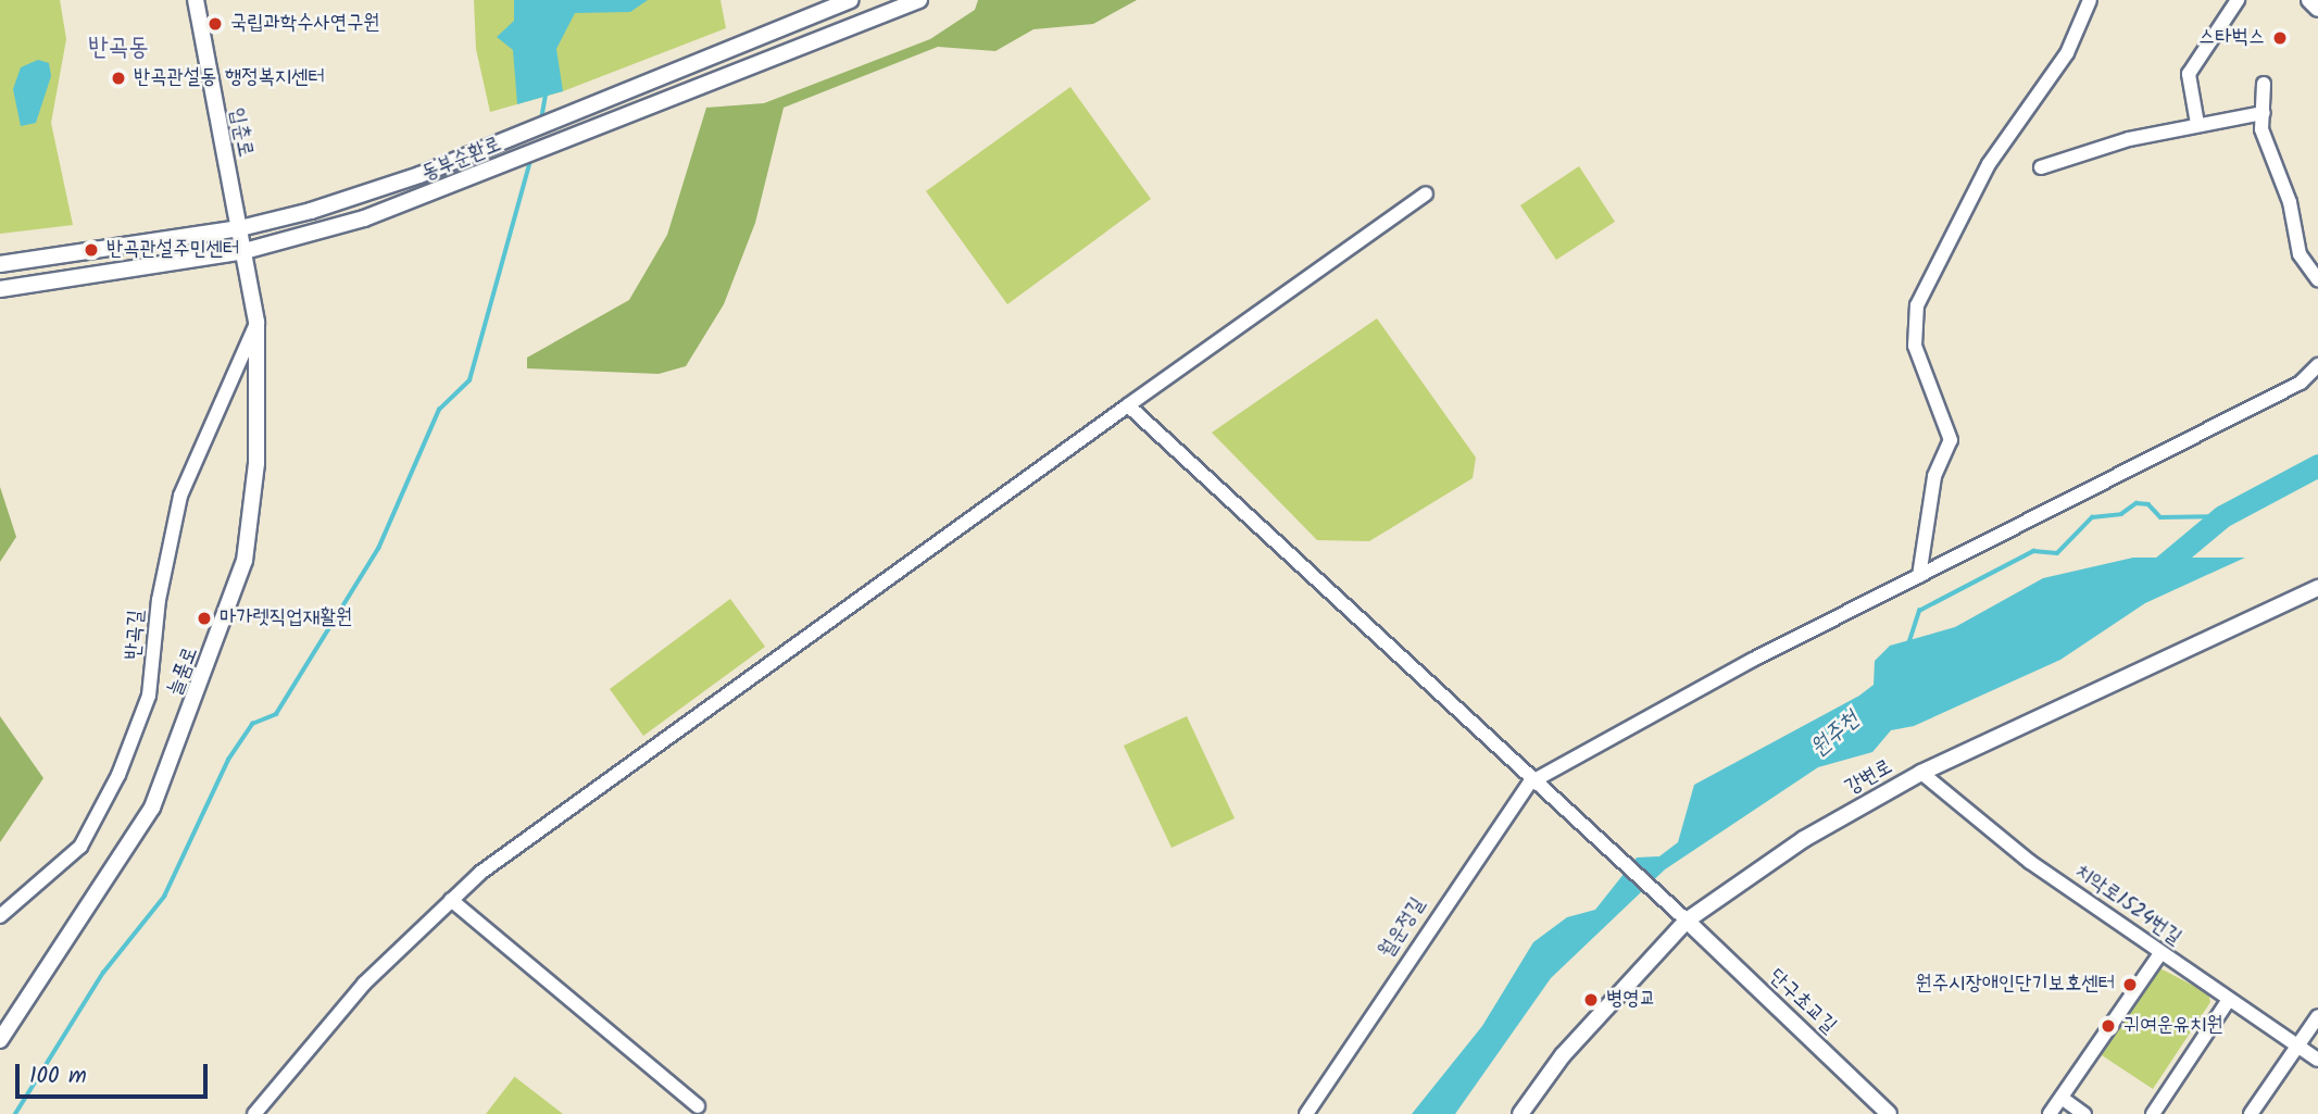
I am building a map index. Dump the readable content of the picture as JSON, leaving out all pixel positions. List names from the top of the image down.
{
  "streets": {
    "street": [
      "입춘로",
      "동부순환로",
      "반곡길",
      "늘품로",
      "강변로",
      "치악로1524번길",
      "월운정길",
      "단구초교길"
    ]
  },
  "crossings": [
    ["입춘로", "동부순환로"],
    ["입춘로", "늘품로"],
    ["동부순환로", "늘품로"],
    ["반곡길", "늘품로"],
    ["강변로", "치악로1524번길"],
    ["강변로", "단구초교길"]
  ],
  "districts": ["반곡동"],
  "water": ["원주천"],
  "places": [
    "국립과학수사연구원",
    "스타벅스",
    "반곡관설동 행정복지센터",
    "반곡관설주민센터",
    "마가렛직업재활원",
    "원주시장애인단기보호센터",
    "병영교",
    "귀여운유치원"
  ],
  "scale_bar": "100 m"
}
